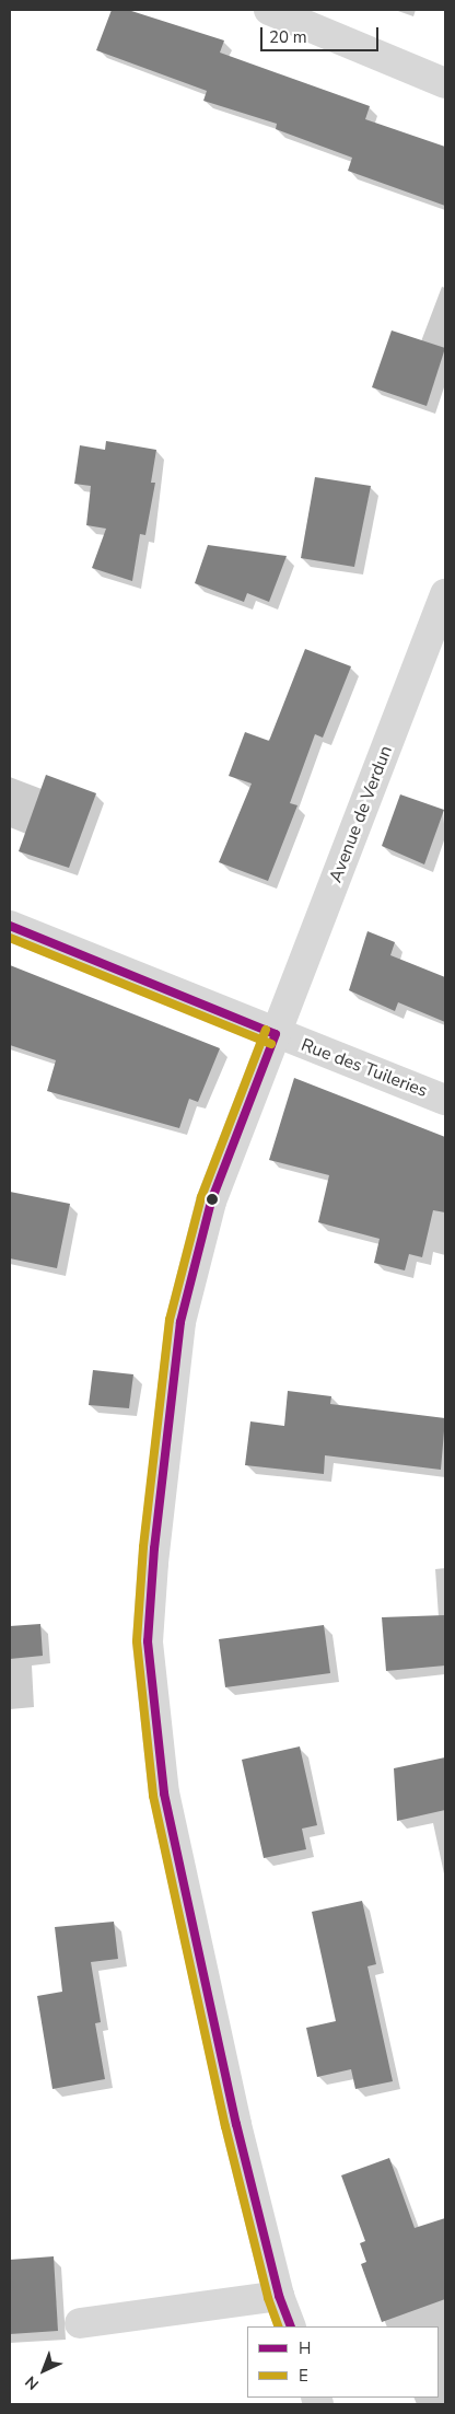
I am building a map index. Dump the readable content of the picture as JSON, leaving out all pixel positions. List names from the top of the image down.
{
  "streets": {
    "street": ["Avenue de Verdun", "Rue des Tuileries"]
  },
  "crossings": [
    ["Avenue de Verdun", "Rue des Tuileries"]
  ],
  "lines": ["transit line H", "transit line E"],
  "legend": ["H", "E"],
  "scale_bar": "20 m",
  "north": "bottom left"
}
